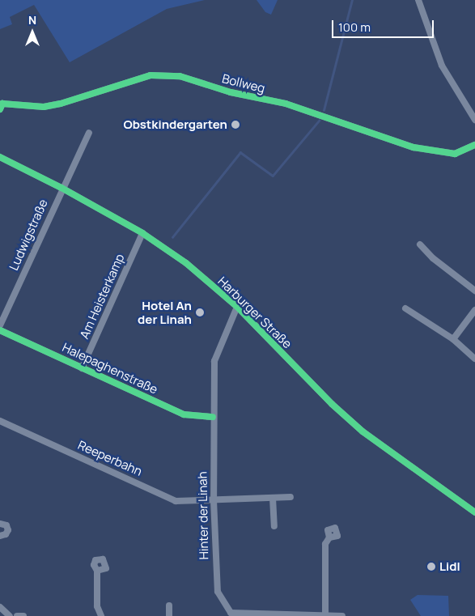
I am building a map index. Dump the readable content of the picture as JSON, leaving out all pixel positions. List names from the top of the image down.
{
  "streets": {
    "street": [
      "Bollweg",
      "Ludwigstraße",
      "Am Heisterkamp",
      "Harburger Straße",
      "Halepaghenstraße",
      "Reeperbahn",
      "Hinter der Linah"
    ]
  },
  "crossings": [
    ["Ludwigstraße", "Harburger Straße"],
    ["Am Heisterkamp", "Harburger Straße"],
    ["Am Heisterkamp", "Halepaghenstraße"],
    ["Harburger Straße", "Hinter der Linah"],
    ["Halepaghenstraße", "Hinter der Linah"],
    ["Reeperbahn", "Hinter der Linah"]
  ],
  "places": ["Obstkindergarten", "Hotel An der Linah", "Lidl"],
  "scale_bar": "100 m",
  "north": "top"
}
